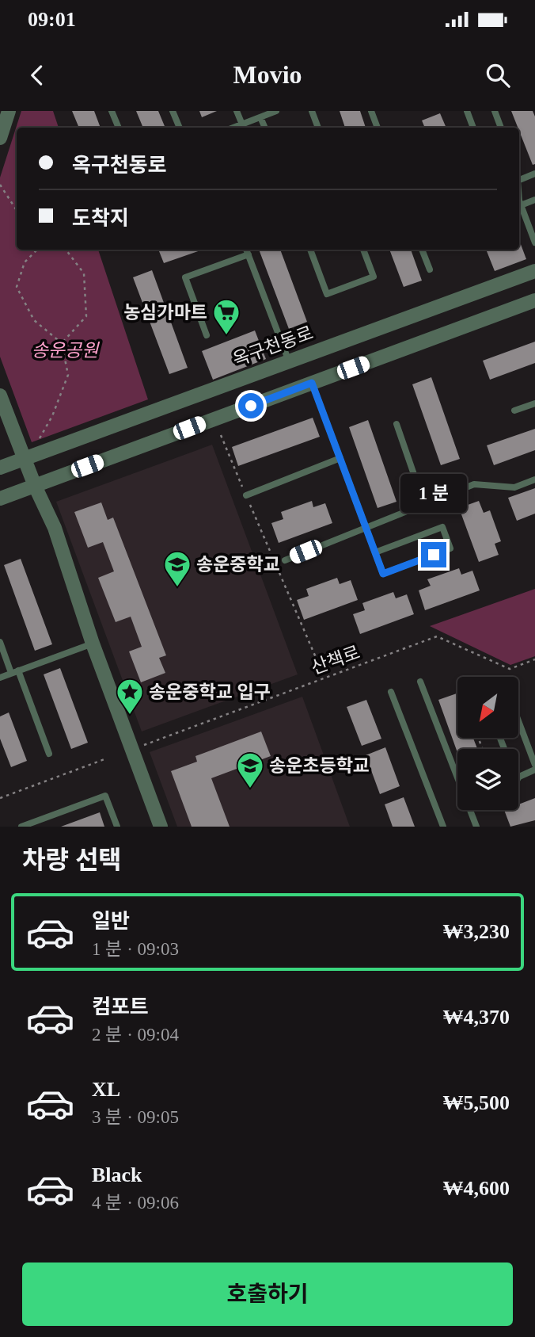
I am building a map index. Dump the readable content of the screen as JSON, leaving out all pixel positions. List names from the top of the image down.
{
  "streets": {
    "street": ["옥구천동로"],
    "path": ["산책로"]
  },
  "parks": ["송운공원"],
  "places": {
    "supermarket": ["농심가마트"],
    "school or university": ["송운중학교", "송운초등학교"],
    "place": ["송운중학교 입구"]
  },
  "north": "bottom left",
  "page": {
    "status": "09:01",
    "header": "Movio",
    "banner": ["옥구천동로", "도착지"],
    "bubble": "1 분",
    "heading": "차량 선택",
    "list": [
      {
        "name": "일반",
        "note": "1 분 · 09:03",
        "value": "₩3,230"
      },
      {
        "name": "컴포트",
        "note": "2 분 · 09:04",
        "value": "₩4,370"
      },
      {
        "name": "XL",
        "note": "3 분 · 09:05",
        "value": "₩5,500"
      },
      {
        "name": "Black",
        "note": "4 분 · 09:06",
        "value": "₩4,600"
      }
    ],
    "buttons": "호출하기"
  }
}
